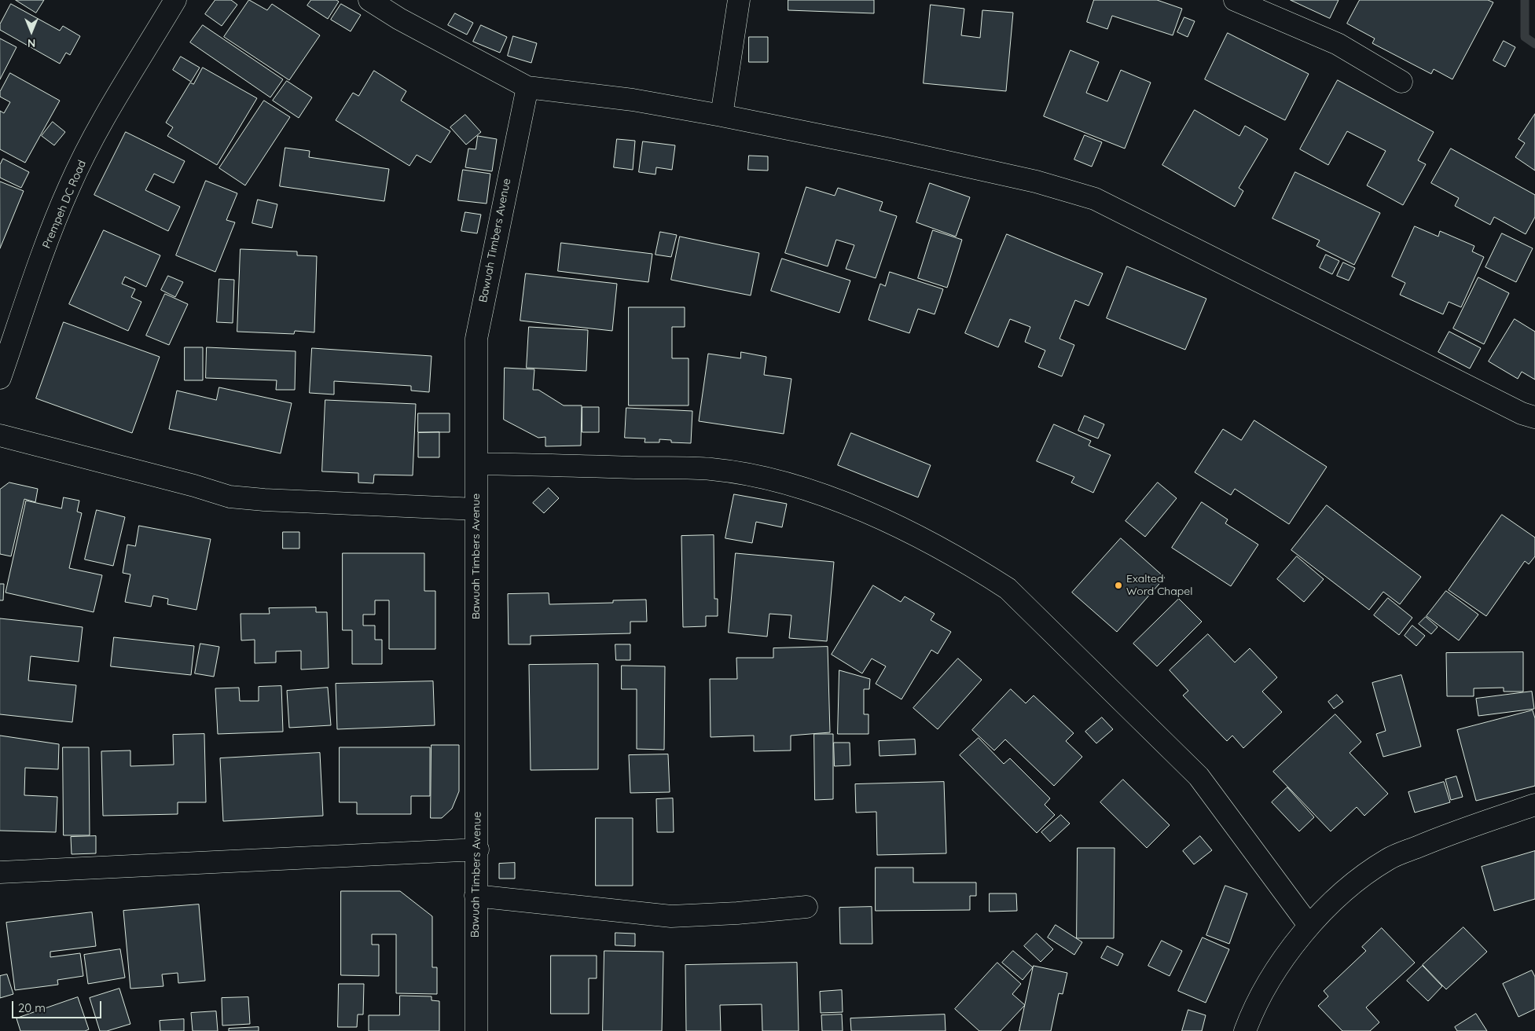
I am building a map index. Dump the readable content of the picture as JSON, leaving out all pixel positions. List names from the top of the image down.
{
  "streets": {
    "street": ["Prempeh DC Road", "Bawuah Timbers Avenue"]
  },
  "places": ["Exalted Word Chapel"],
  "scale_bar": "20 m",
  "north": "bottom"
}
